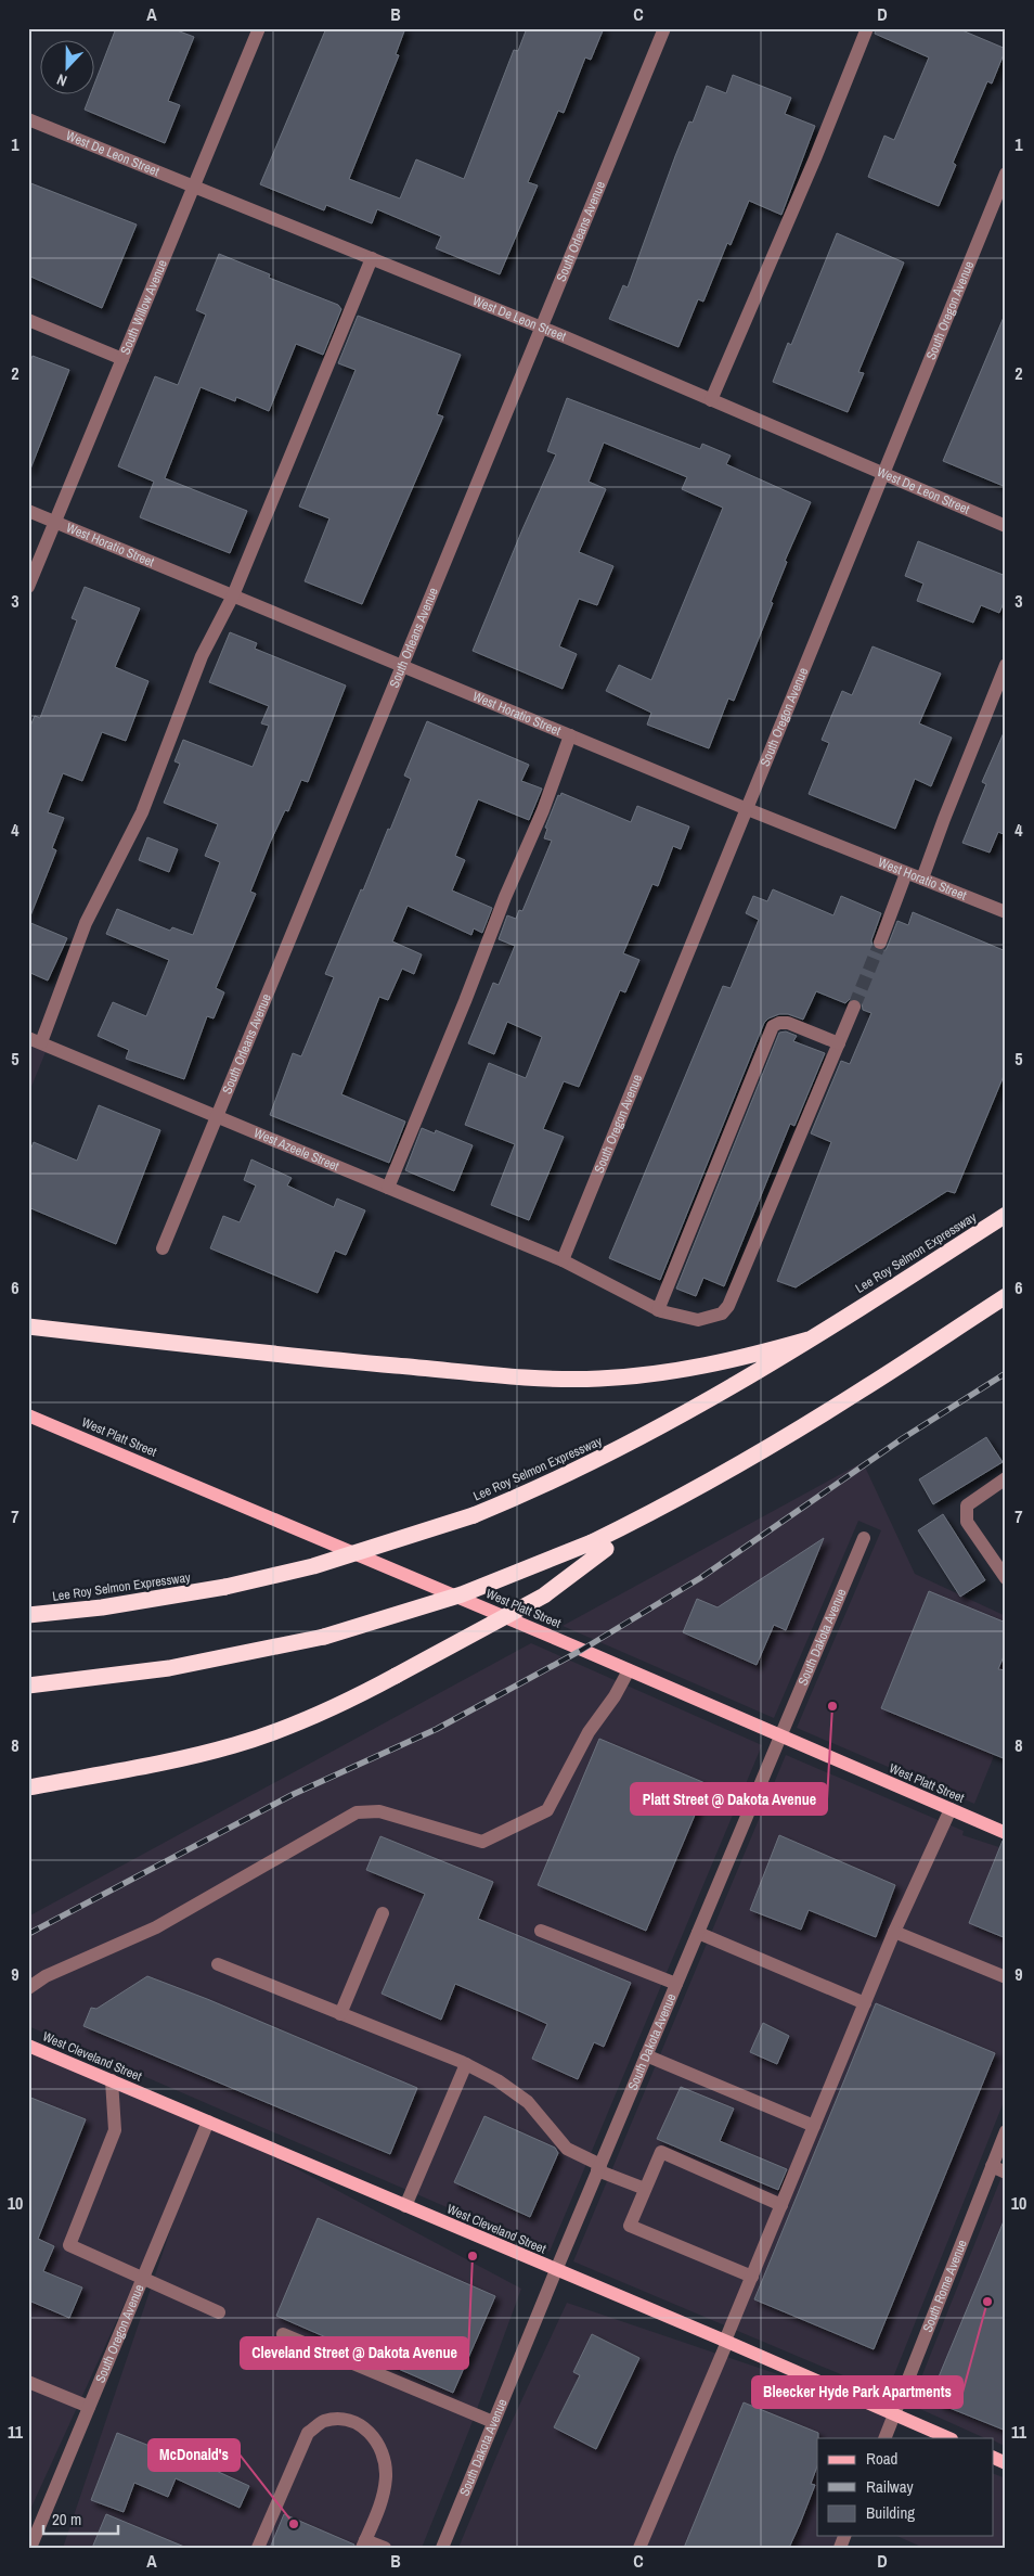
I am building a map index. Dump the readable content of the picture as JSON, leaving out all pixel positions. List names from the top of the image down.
{
  "streets": {
    "highway": ["Lee Roy Selmon Expressway"],
    "main road": ["West Platt Street", "West Cleveland Street"],
    "street": [
      "West De Leon Street",
      "South Orleans Avenue",
      "South Willow Avenue",
      "South Oregon Avenue",
      "West Horatio Street",
      "West Azeele Street",
      "South Dakota Avenue",
      "South Rome Avenue"
    ]
  },
  "crossings": [
    ["West De Leon Street", "South Orleans Avenue"],
    ["West De Leon Street", "South Willow Avenue"],
    ["West De Leon Street", "South Oregon Avenue"],
    ["South Orleans Avenue", "West Horatio Street"],
    ["South Orleans Avenue", "West Azeele Street"],
    ["South Willow Avenue", "West Horatio Street"],
    ["South Oregon Avenue", "West Horatio Street"],
    ["South Oregon Avenue", "West Azeele Street"],
    ["South Oregon Avenue", "West Cleveland Street"],
    ["West Platt Street", "South Dakota Avenue"],
    ["South Dakota Avenue", "West Cleveland Street"],
    ["West Cleveland Street", "South Rome Avenue"]
  ],
  "places": [
    "Platt Street @ Dakota Avenue",
    "Cleveland Street @ Dakota Avenue",
    "Bleecker Hyde Park Apartments",
    "McDonald's"
  ],
  "legend": ["Road", "Railway", "Building"],
  "scale_bar": "20 m",
  "north": "bottom",
  "grid": {
    "columns": [
      "A",
      "B",
      "C",
      "D"
    ],
    "rows": [
      "1",
      "2",
      "3",
      "4",
      "5",
      "6",
      "7",
      "8",
      "9",
      "10",
      "11"
    ]
  }
}
